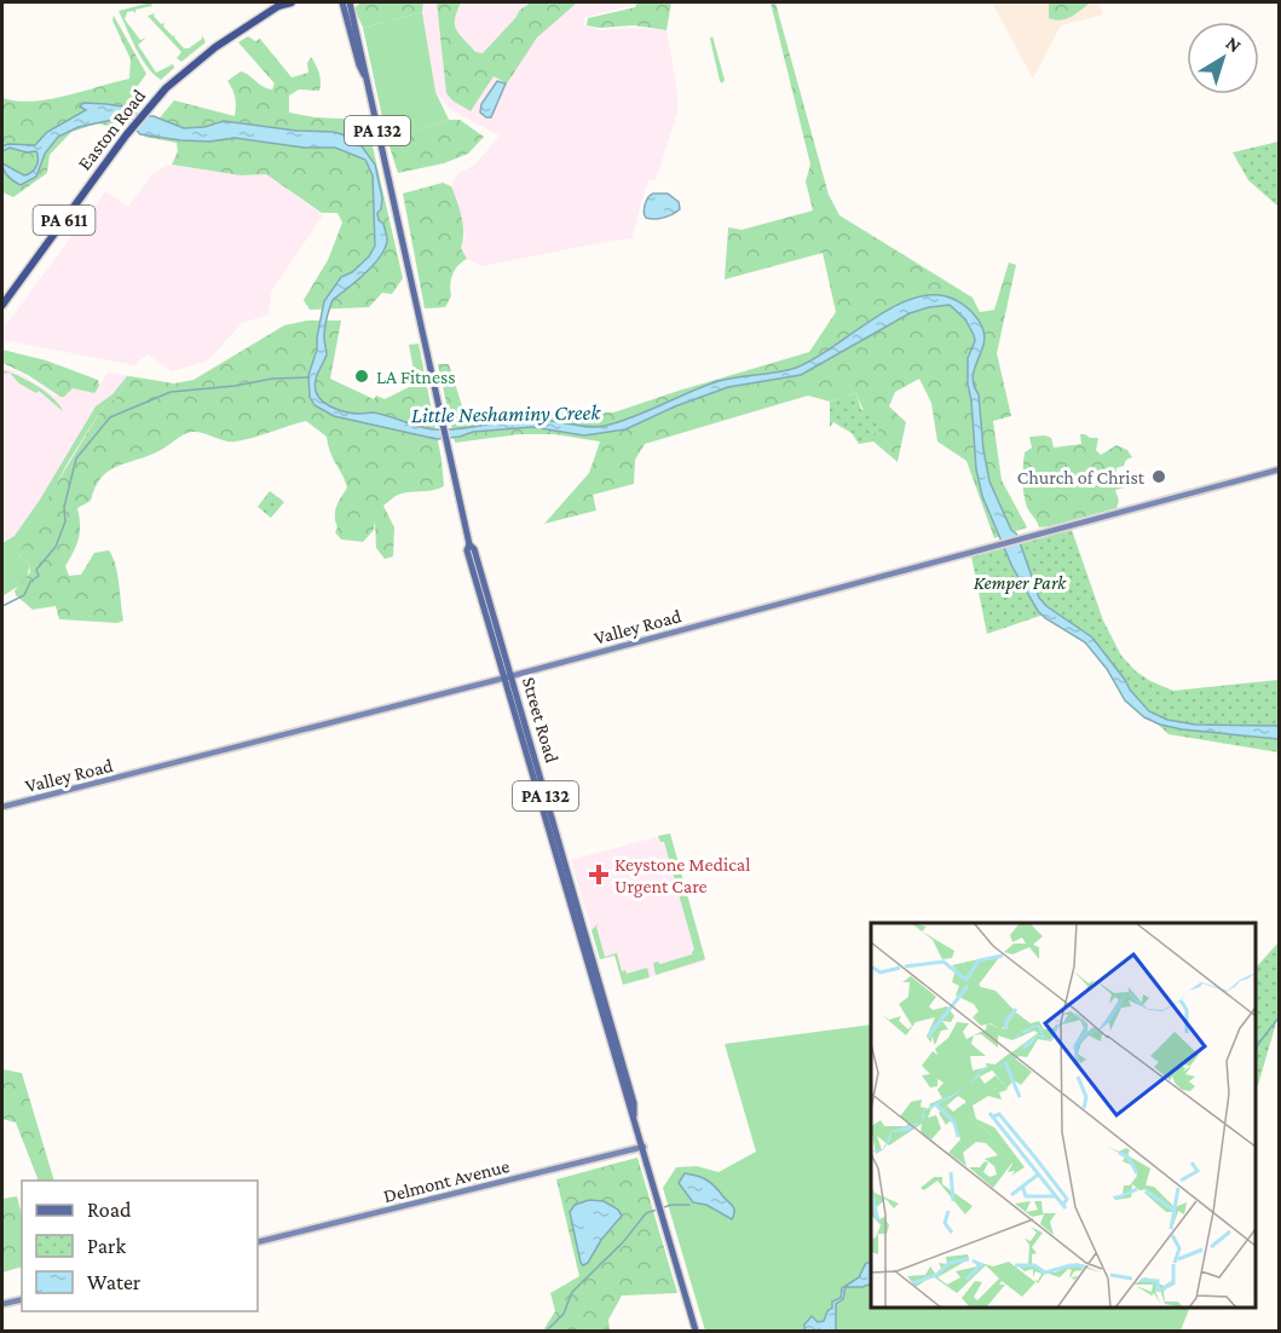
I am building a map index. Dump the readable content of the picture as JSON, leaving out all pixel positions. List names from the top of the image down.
{
  "streets": {
    "highway": ["Easton Road", "PA 611"],
    "main road": ["PA 132", "Street Road"],
    "street": ["Valley Road", "Delmont Avenue"]
  },
  "crossings": [
    ["Valley Road", "Street Road"],
    ["Street Road", "Delmont Avenue"]
  ],
  "water": ["Little Neshaminy Creek"],
  "parks": ["Kemper Park"],
  "places": {
    "other": ["LA Fitness", "Church of Christ"],
    "health": ["Keystone Medical Urgent Care"]
  },
  "legend": ["Road", "Park", "Water"],
  "north": "top right"
}
